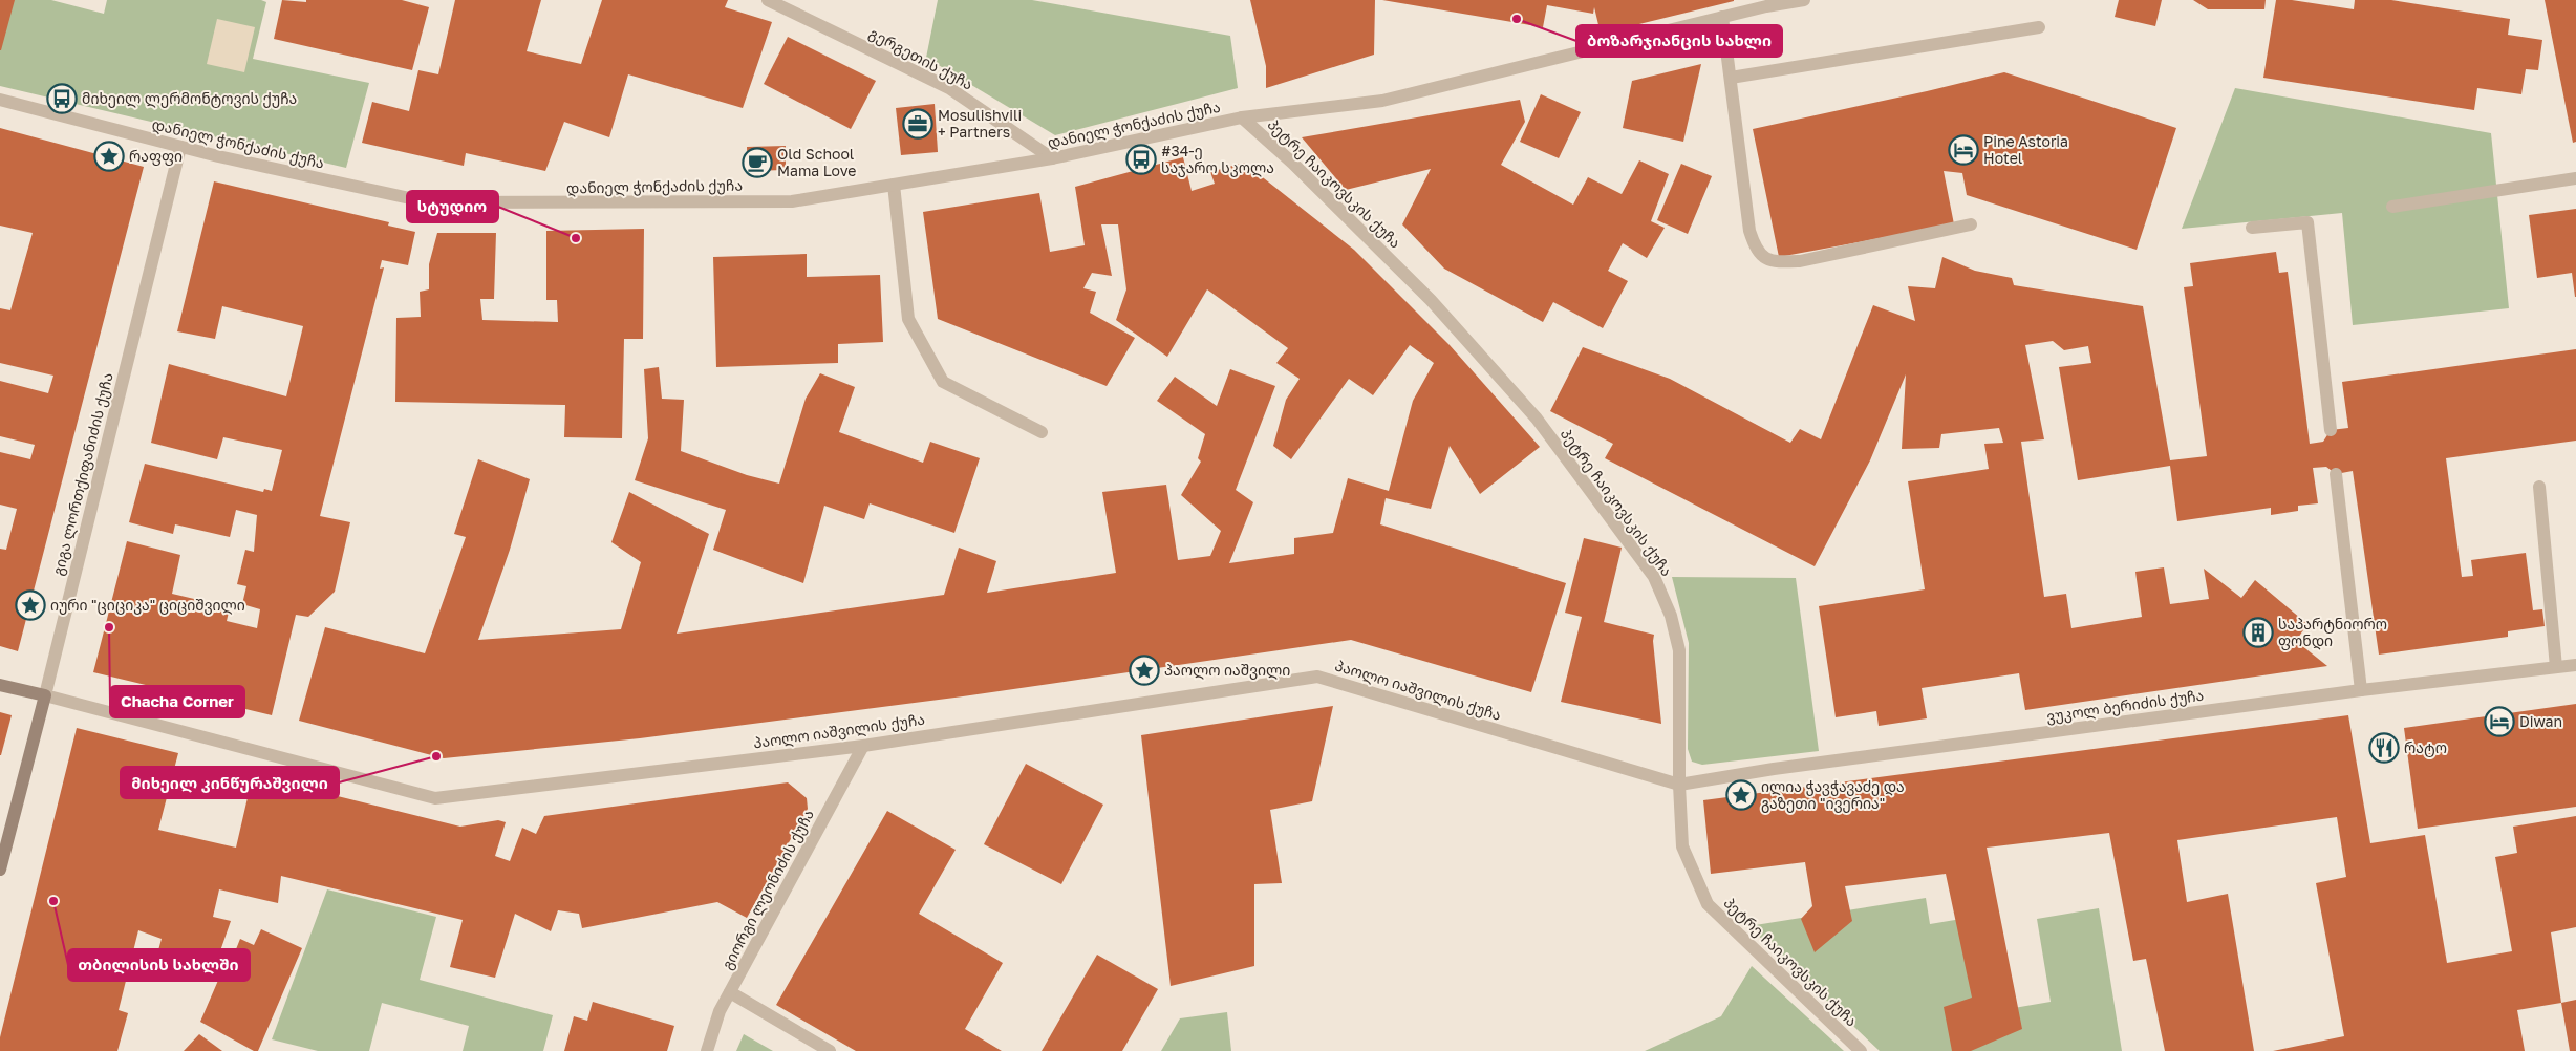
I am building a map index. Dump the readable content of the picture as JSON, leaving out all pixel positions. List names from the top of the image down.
{
  "streets": {
    "main road": ["გიგა ლორთქიფანიძის ქუჩა", "პაოლო იაშვილის ქუჩა"],
    "street": [
      "გერგეთის ქუჩა",
      "დანიელ ჭონქაძის ქუჩა",
      "პეტრე ჩაიკოვსკის ქუჩა",
      "ვუკოლ ბერიძის ქუჩა",
      "გიორგი ლეონიძის ქუჩა"
    ]
  },
  "crossings": [
    ["გერგეთის ქუჩა", "დანიელ ჭონქაძის ქუჩა"],
    ["დანიელ ჭონქაძის ქუჩა", "პეტრე ჩაიკოვსკის ქუჩა"],
    ["დანიელ ჭონქაძის ქუჩა", "გიგა ლორთქიფანიძის ქუჩა"],
    ["პეტრე ჩაიკოვსკის ქუჩა", "პაოლო იაშვილის ქუჩა"],
    ["პეტრე ჩაიკოვსკის ქუჩა", "ვუკოლ ბერიძის ქუჩა"],
    ["გიგა ლორთქიფანიძის ქუჩა", "პაოლო იაშვილის ქუჩა"],
    ["პაოლო იაშვილის ქუჩა", "ვუკოლ ბერიძის ქუჩა"],
    ["პაოლო იაშვილის ქუჩა", "გიორგი ლეონიძის ქუჩა"]
  ],
  "places": {
    "other": [
      "ბოზარჯიანცის სახლი",
      "სტუდიო",
      "Chacha Corner",
      "მიხეილ კინწურაშვილი",
      "თბილისის სახლში"
    ],
    "bus stop": ["მიხეილ ლერმონტოვის ქუჩა", "#34-ე საჯარო სკოლა"],
    "office": ["Mosulishvili + Partners"],
    "hotel": ["Pine Astoria Hotel", "Diwan"],
    "place": [
      "რაფფი",
      "იური \"ციციკა\" ციციშვილი",
      "პაოლო იაშვილი",
      "ილია ჭავჭავაძე და გაზეთი \"ივერია\""
    ],
    "cafe": ["Old School Mama Love"],
    "building": ["საპარტნიორო ფონდი"],
    "restaurant": ["რატო"]
  }
}
